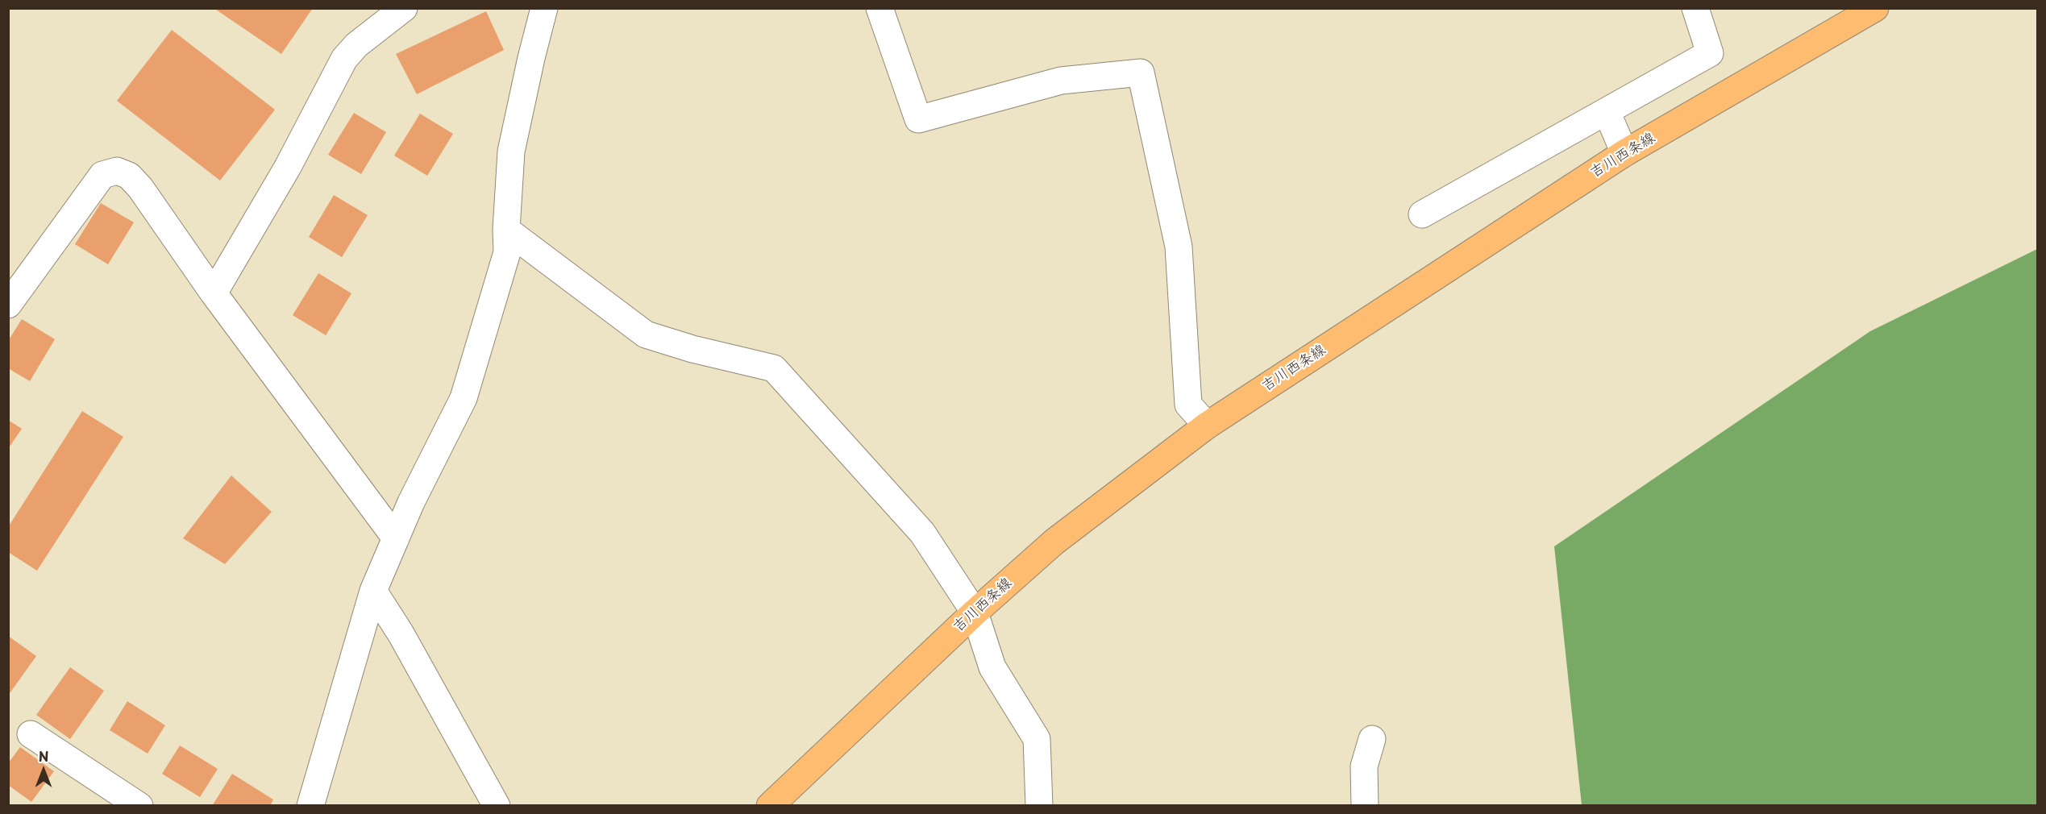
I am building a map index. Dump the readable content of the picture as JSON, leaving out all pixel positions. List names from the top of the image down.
{
  "streets": {
    "main road": ["吉川西条線"]
  },
  "north": "top"
}
